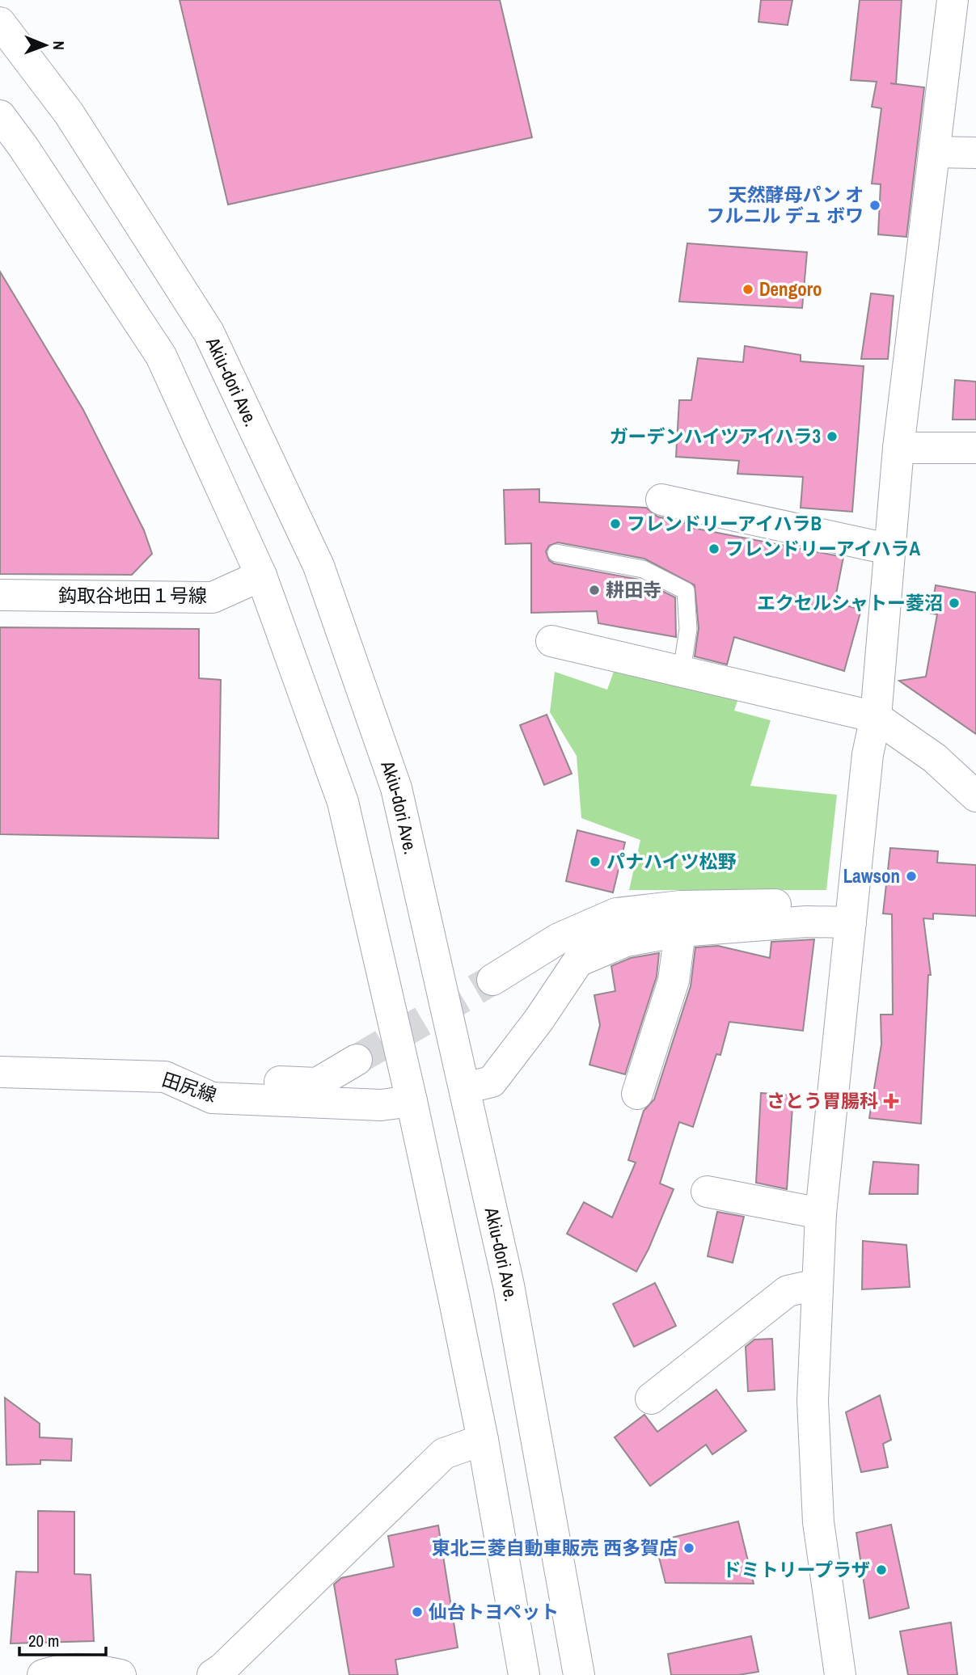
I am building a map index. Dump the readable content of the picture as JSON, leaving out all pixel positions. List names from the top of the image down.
{
  "streets": {
    "main road": ["Akiu-dori Ave.", "鈎取谷地田１号線", "田尻線"]
  },
  "places": {
    "other": [
      "天然酵母パン オ フルニル デュ ボワ",
      "Dengoro",
      "ガーデンハイツアイハラ3",
      "フレンドリーアイハラB",
      "フレンドリーアイハラA",
      "耕田寺",
      "エクセルシャトー菱沼",
      "パナハイツ松野",
      "Lawson",
      "東北三菱自動車販売 西多賀店",
      "ドミトリープラザ",
      "仙台トヨペット"
    ],
    "health": ["さとう胃腸科"]
  },
  "scale_bar": "20 m",
  "north": "right"
}
